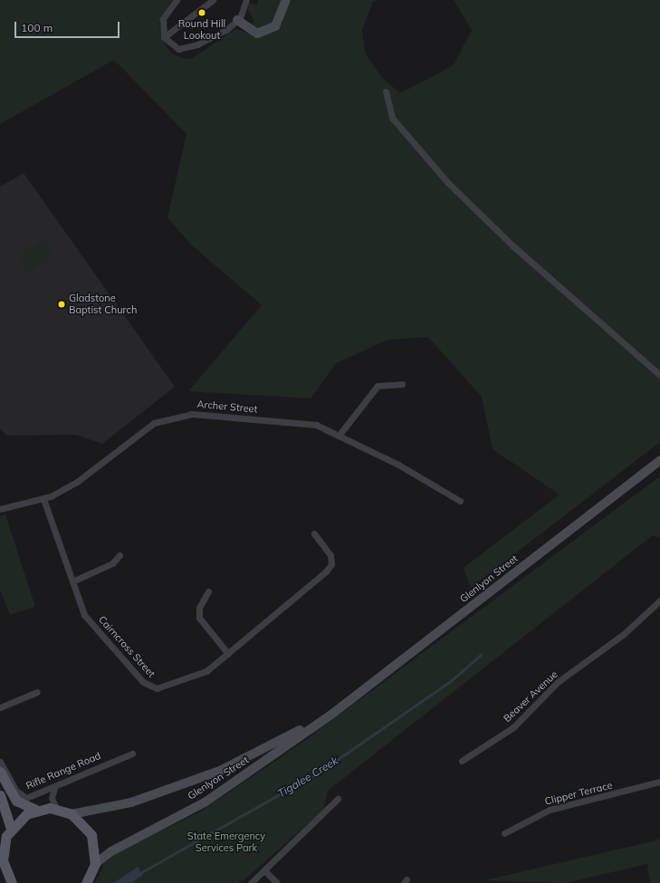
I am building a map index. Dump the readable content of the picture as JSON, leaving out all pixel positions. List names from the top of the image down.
{
  "streets": {
    "main road": ["Glenlyon Street"],
    "street": [
      "Archer Street",
      "Cairncross Street",
      "Beaver Avenue",
      "Rifle Range Road",
      "Clipper Terrace"
    ]
  },
  "crossings": [
    ["Archer Street", "Cairncross Street"]
  ],
  "water": ["Tigalee Creek"],
  "parks": ["State Emergency Services Park"],
  "places": ["Round Hill Lookout", "Gladstone Baptist Church"],
  "scale_bar": "100 m"
}
